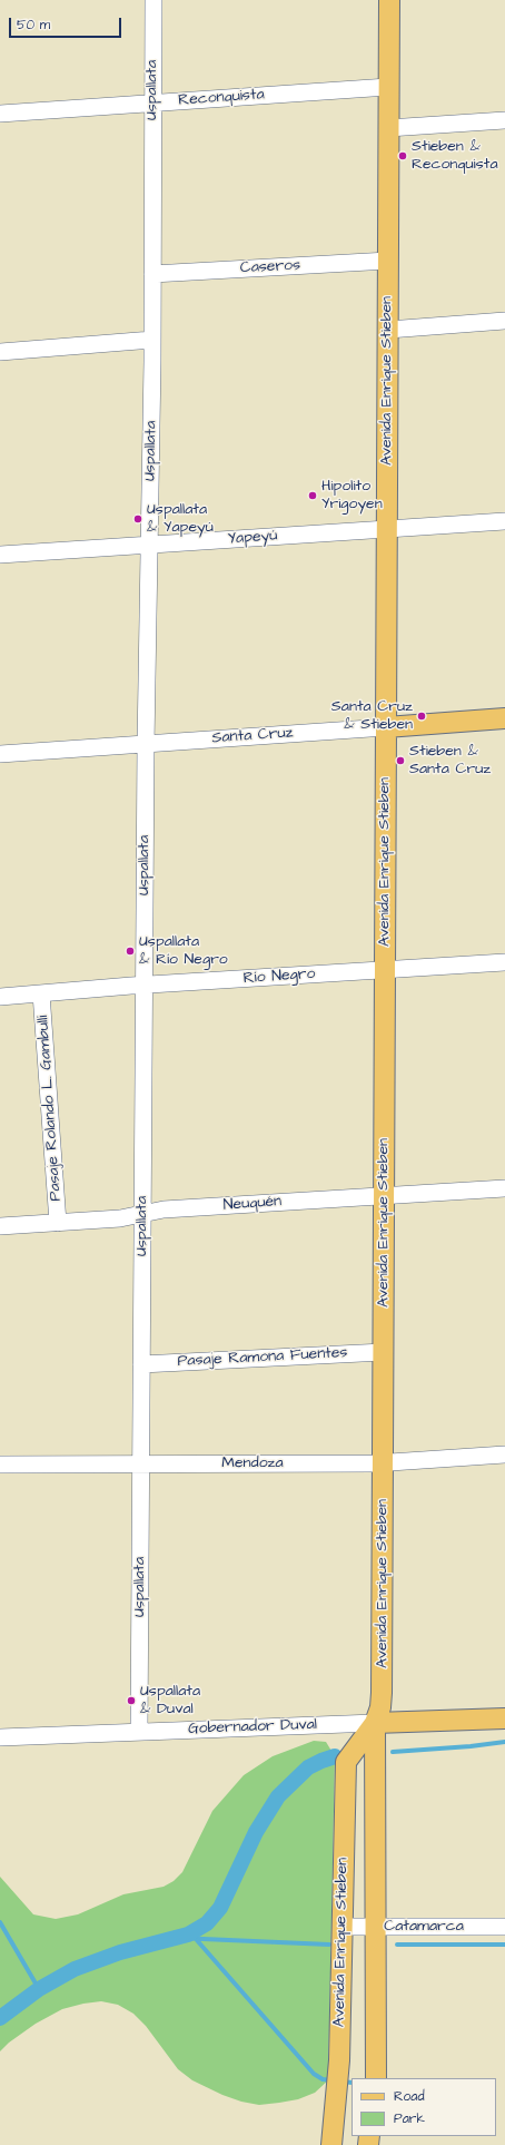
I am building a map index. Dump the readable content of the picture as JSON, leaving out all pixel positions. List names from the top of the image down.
{
  "streets": {
    "main road": ["Avenida Enrique Stieben", "Santa Cruz", "Gobernador Duval"],
    "street": [
      "Uspallata",
      "Reconquista",
      "Caseros",
      "Yapeyú",
      "Río Negro",
      "Pasaje Rolando L. Gambulli",
      "Neuquén",
      "Pasaje Ramona Fuentes",
      "Mendoza",
      "Catamarca"
    ]
  },
  "crossings": [
    ["Uspallata", "Reconquista"],
    ["Uspallata", "Caseros"],
    ["Uspallata", "Yapeyú"],
    ["Uspallata", "Santa Cruz"],
    ["Uspallata", "Río Negro"],
    ["Uspallata", "Neuquén"],
    ["Uspallata", "Pasaje Ramona Fuentes"],
    ["Uspallata", "Mendoza"],
    ["Uspallata", "Gobernador Duval"],
    ["Reconquista", "Avenida Enrique Stieben"],
    ["Caseros", "Avenida Enrique Stieben"],
    ["Avenida Enrique Stieben", "Yapeyú"],
    ["Avenida Enrique Stieben", "Santa Cruz"],
    ["Avenida Enrique Stieben", "Río Negro"],
    ["Avenida Enrique Stieben", "Neuquén"],
    ["Avenida Enrique Stieben", "Pasaje Ramona Fuentes"],
    ["Avenida Enrique Stieben", "Mendoza"],
    ["Avenida Enrique Stieben", "Gobernador Duval"],
    ["Avenida Enrique Stieben", "Catamarca"],
    ["Río Negro", "Pasaje Rolando L. Gambulli"],
    ["Pasaje Rolando L. Gambulli", "Neuquén"]
  ],
  "places": [
    "Stieben & Reconquista",
    "Hipolito Yrigoyen",
    "Uspallata & Yapeyú",
    "Santa Cruz & Stieben",
    "Stieben & Santa Cruz",
    "Uspallata & Río Negro",
    "Uspallata & Duval"
  ],
  "legend": ["Road", "Park"],
  "scale_bar": "50 m"
}
